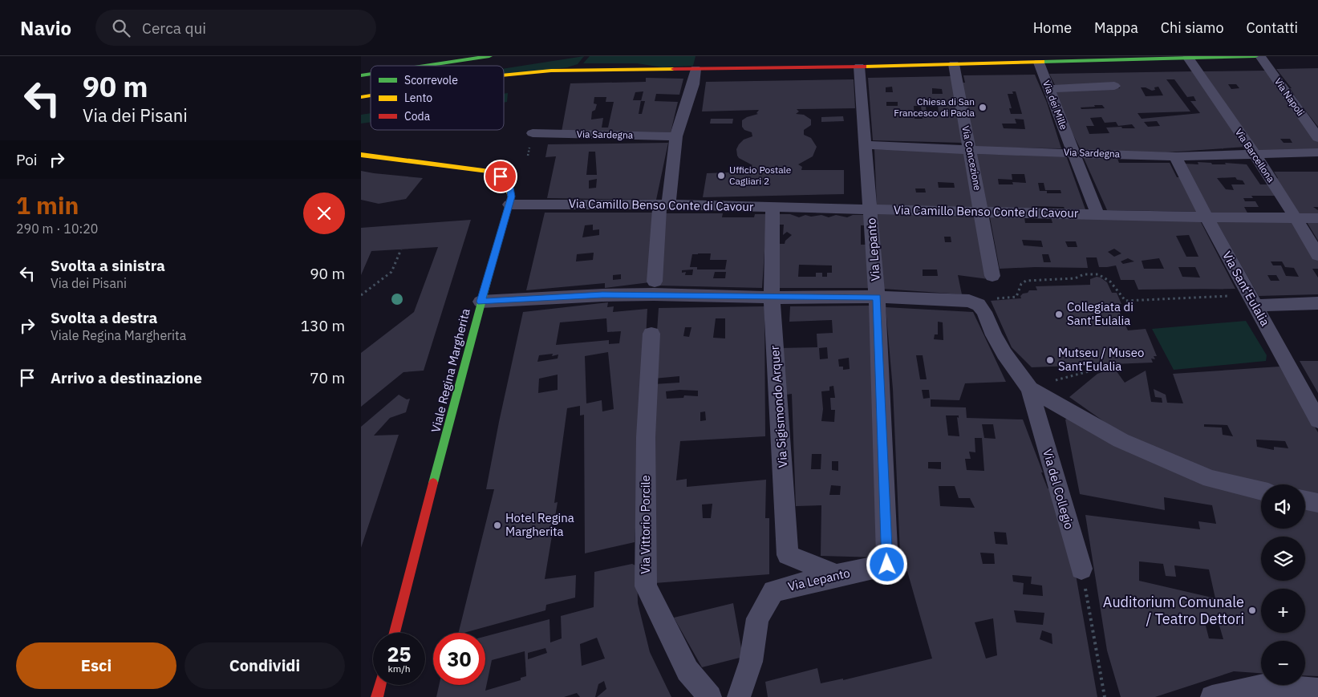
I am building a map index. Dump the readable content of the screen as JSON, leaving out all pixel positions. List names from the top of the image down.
{
  "streets": {
    "main road": ["Viale Regina Margherita"],
    "street": [
      "Via Napoli",
      "Via dei Mille",
      "Via Sardegna",
      "Via Barcellona",
      "Via Concezione",
      "Via Camillo Benso Conte di Cavour",
      "Via Lepanto",
      "Via Sant'Eulalia",
      "Via Sigismondo Arquer",
      "Via del Collegio",
      "Via Vittorio Porcile"
    ]
  },
  "crossings": [
    ["Via dei Mille", "Via Sardegna"],
    ["Via dei Mille", "Via Camillo Benso Conte di Cavour"],
    ["Via Sardegna", "Via Barcellona"],
    ["Via Sardegna", "Via Concezione"],
    ["Via Sardegna", "Via Lepanto"],
    ["Via Sardegna", "Via Sant'Eulalia"],
    ["Via Barcellona", "Via Camillo Benso Conte di Cavour"],
    ["Via Concezione", "Via Camillo Benso Conte di Cavour"],
    ["Via Camillo Benso Conte di Cavour", "Via Lepanto"],
    ["Via Camillo Benso Conte di Cavour", "Via Sant'Eulalia"],
    ["Via Camillo Benso Conte di Cavour", "Viale Regina Margherita"],
    ["Via Camillo Benso Conte di Cavour", "Via Sigismondo Arquer"],
    ["Via Lepanto", "Via Sigismondo Arquer"],
    ["Via Lepanto", "Via del Collegio"]
  ],
  "places": [
    "Chiesa di San Francesco di Paola",
    "Ufficio Postale Cagliari 2",
    "Collegiata di Sant'Eulalia",
    "Mutseu / Museo Sant'Eulalia",
    "Hotel Regina Margherita",
    "Auditorium Comunale / Teatro Dettori"
  ],
  "legend": ["Scorrevole", "Lento", "Coda"],
  "page": {
    "header": "Navio",
    "search": "Cerca qui",
    "nav": [
      "Home",
      "Mappa",
      "Chi siamo",
      "Contatti"
    ],
    "turn": ["90 m", "Via dei Pisani"],
    "then": "Poi",
    "heading": ["1 min", "290 m · 10:20"],
    "list": [
      {
        "name": "Svolta a sinistra",
        "note": "Via dei Pisani",
        "value": "90 m"
      },
      {
        "name": "Svolta a destra",
        "note": "Viale Regina Margherita",
        "value": "130 m"
      },
      {
        "name": "Arrivo a destinazione",
        "value": "70 m"
      }
    ],
    "map_buttons": ["+", "−"],
    "speed": "25 km/h",
    "limit": "30",
    "buttons": ["Esci", "Condividi"]
  }
}
